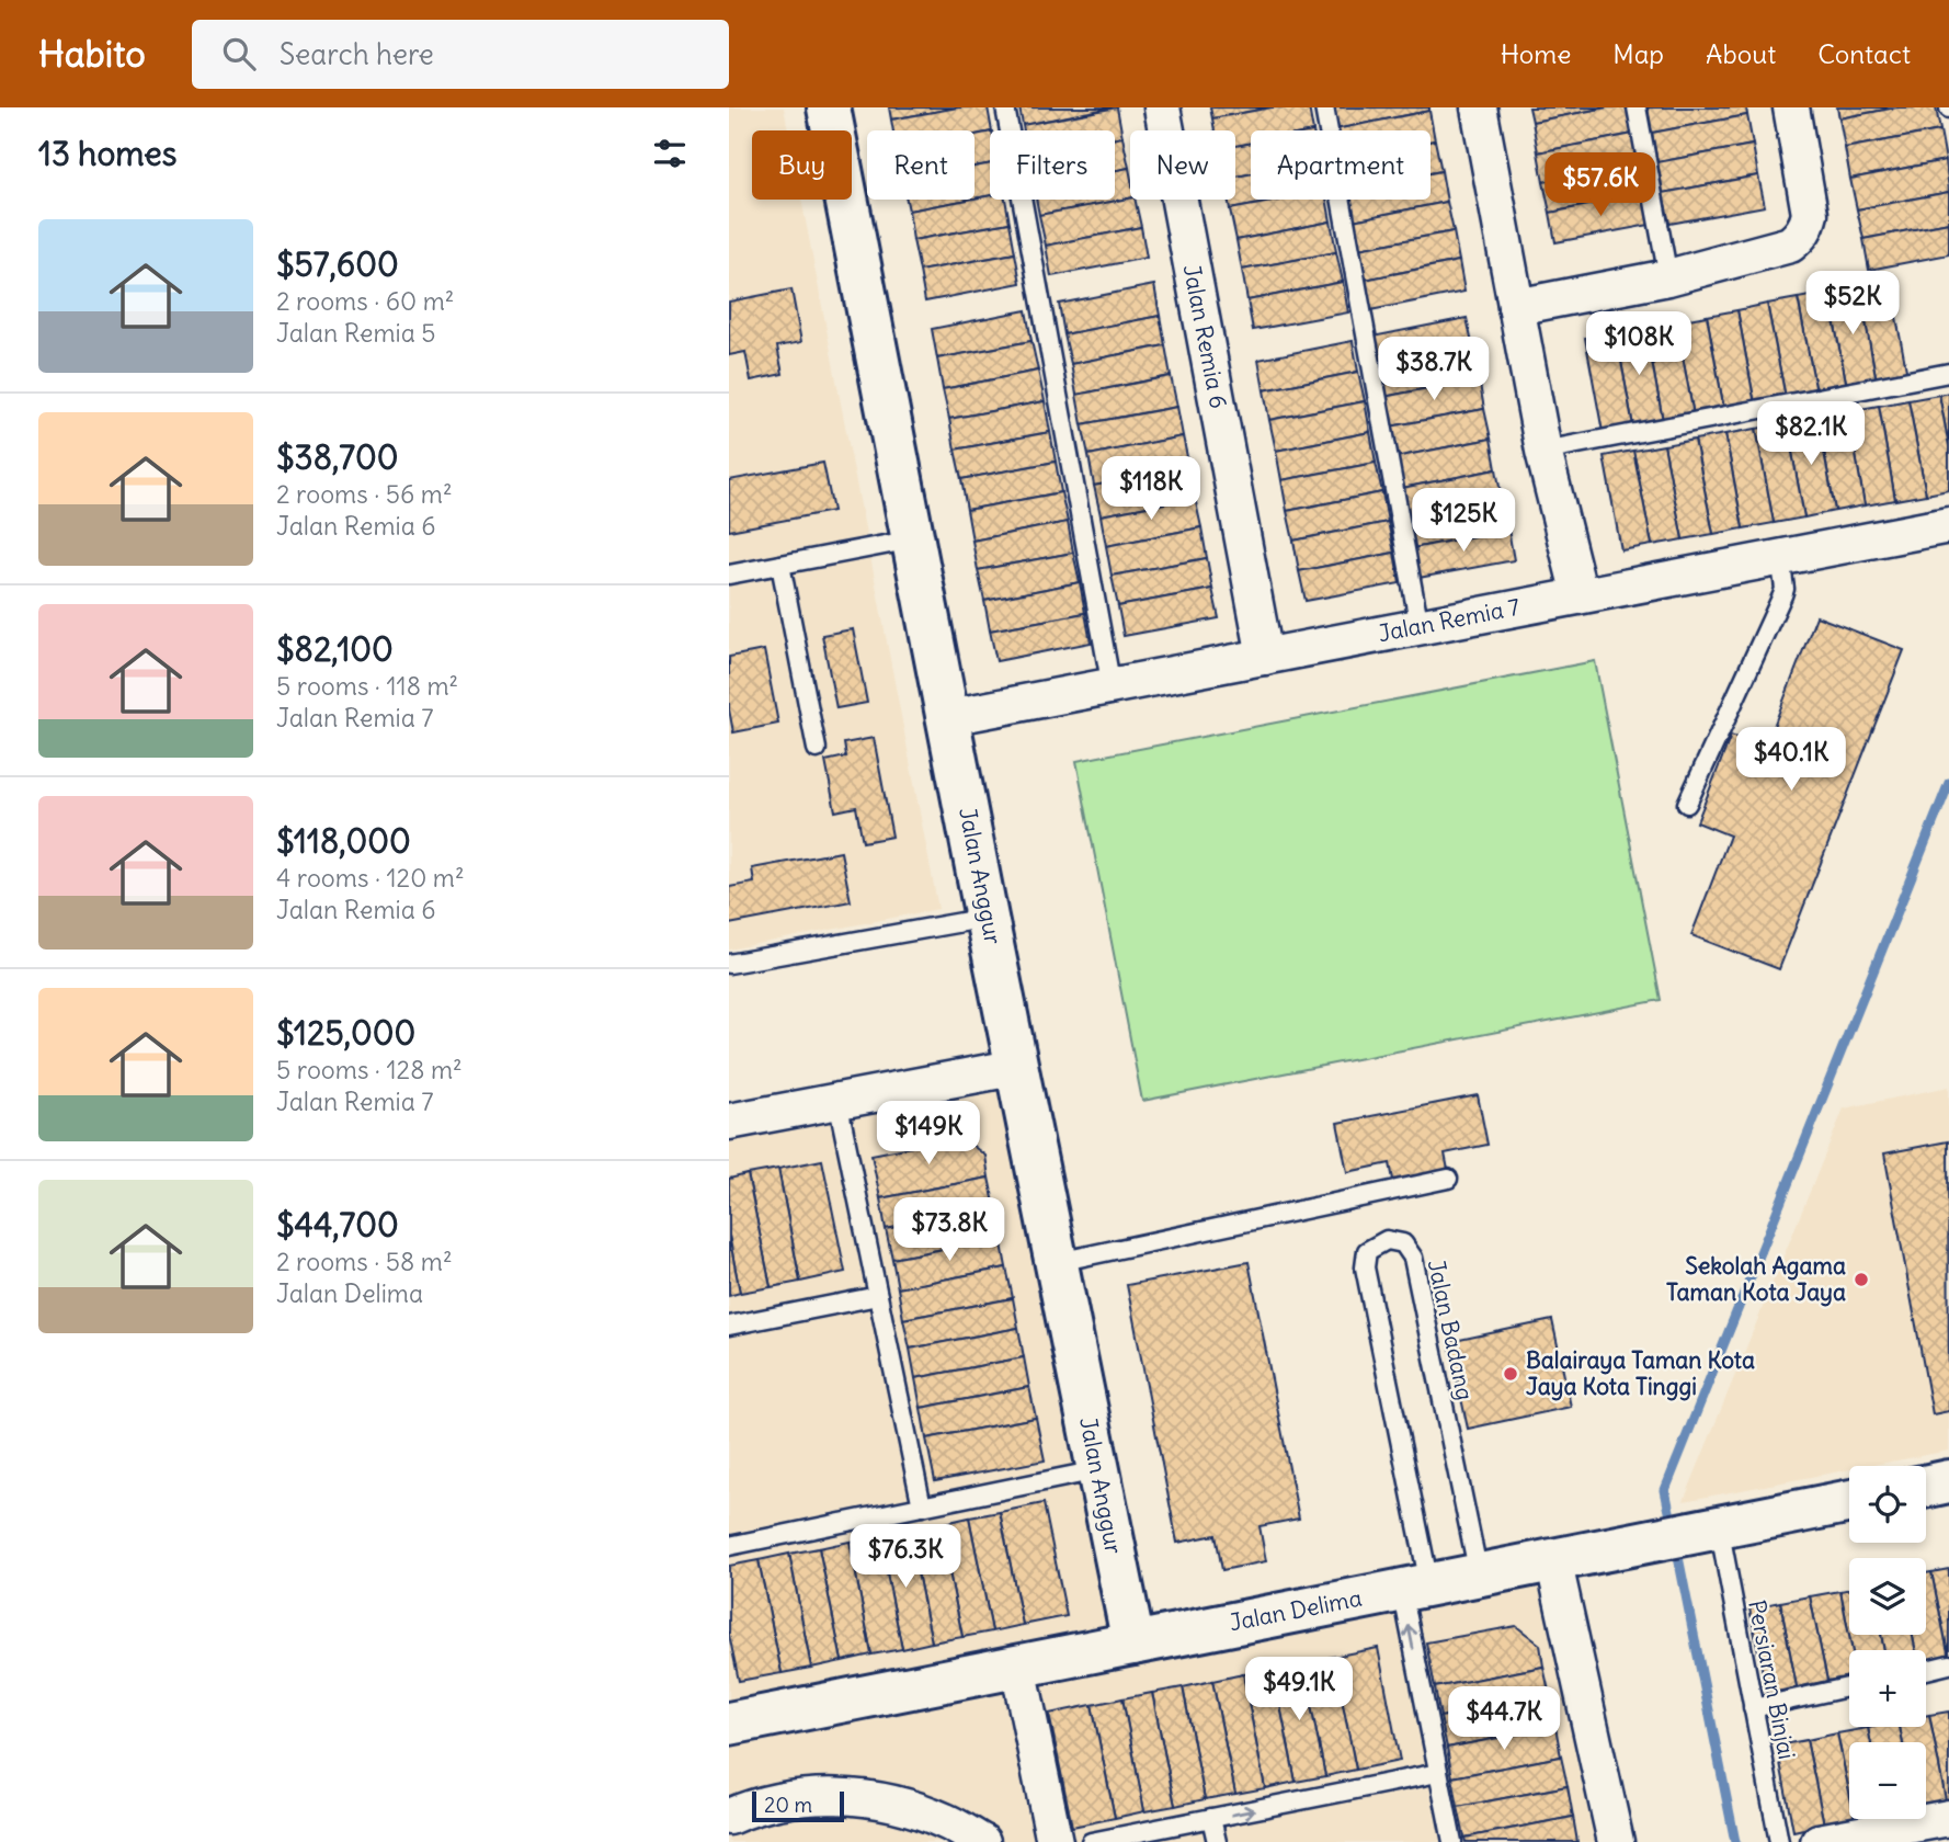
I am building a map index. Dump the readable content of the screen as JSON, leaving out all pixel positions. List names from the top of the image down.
{
  "streets": {
    "street": [
      "Jalan Remia 6",
      "Jalan Remia 7",
      "Jalan Anggur",
      "Jalan Delima"
    ],
    "lane": ["Jalan Badang", "Persiaran Binjai"]
  },
  "crossings": [
    ["Jalan Remia 6", "Jalan Remia 7"],
    ["Jalan Remia 7", "Jalan Anggur"],
    ["Jalan Anggur", "Jalan Delima"],
    ["Jalan Badang", "Jalan Delima"],
    ["Jalan Delima", "Persiaran Binjai"]
  ],
  "places": ["Sekolah Agama Taman Kota Jaya", "Balairaya Taman Kota Jaya Kota Tinggi"],
  "scale_bar": "20 m",
  "page": {
    "header": "Habito",
    "search": "Search here",
    "nav": [
      "Home",
      "Map",
      "About",
      "Contact"
    ],
    "heading": "13 homes",
    "chip": [
      "Buy",
      "Rent",
      "Filters",
      "New",
      "Apartment"
    ],
    "price": [
      "$57.6K",
      "$52K",
      "$108K",
      "$38.7K",
      "$82.1K",
      "$118K",
      "$125K",
      "$40.1K",
      "$149K",
      "$73.8K",
      "$76.3K",
      "$49.1K",
      "$44.7K"
    ],
    "list": [
      {
        "name": "$57,600",
        "note": "2 rooms · 60 m² · Jalan Remia 5"
      },
      {
        "name": "$38,700",
        "note": "2 rooms · 56 m² · Jalan Remia 6"
      },
      {
        "name": "$82,100",
        "note": "5 rooms · 118 m² · Jalan Remia 7"
      },
      {
        "name": "$118,000",
        "note": "4 rooms · 120 m² · Jalan Remia 6"
      },
      {
        "name": "$125,000",
        "note": "5 rooms · 128 m² · Jalan Remia 7"
      },
      {
        "name": "$44,700",
        "note": "2 rooms · 58 m² · Jalan Delima"
      }
    ],
    "map_buttons": ["+", "−"],
    "scale": "20 m"
  }
}
